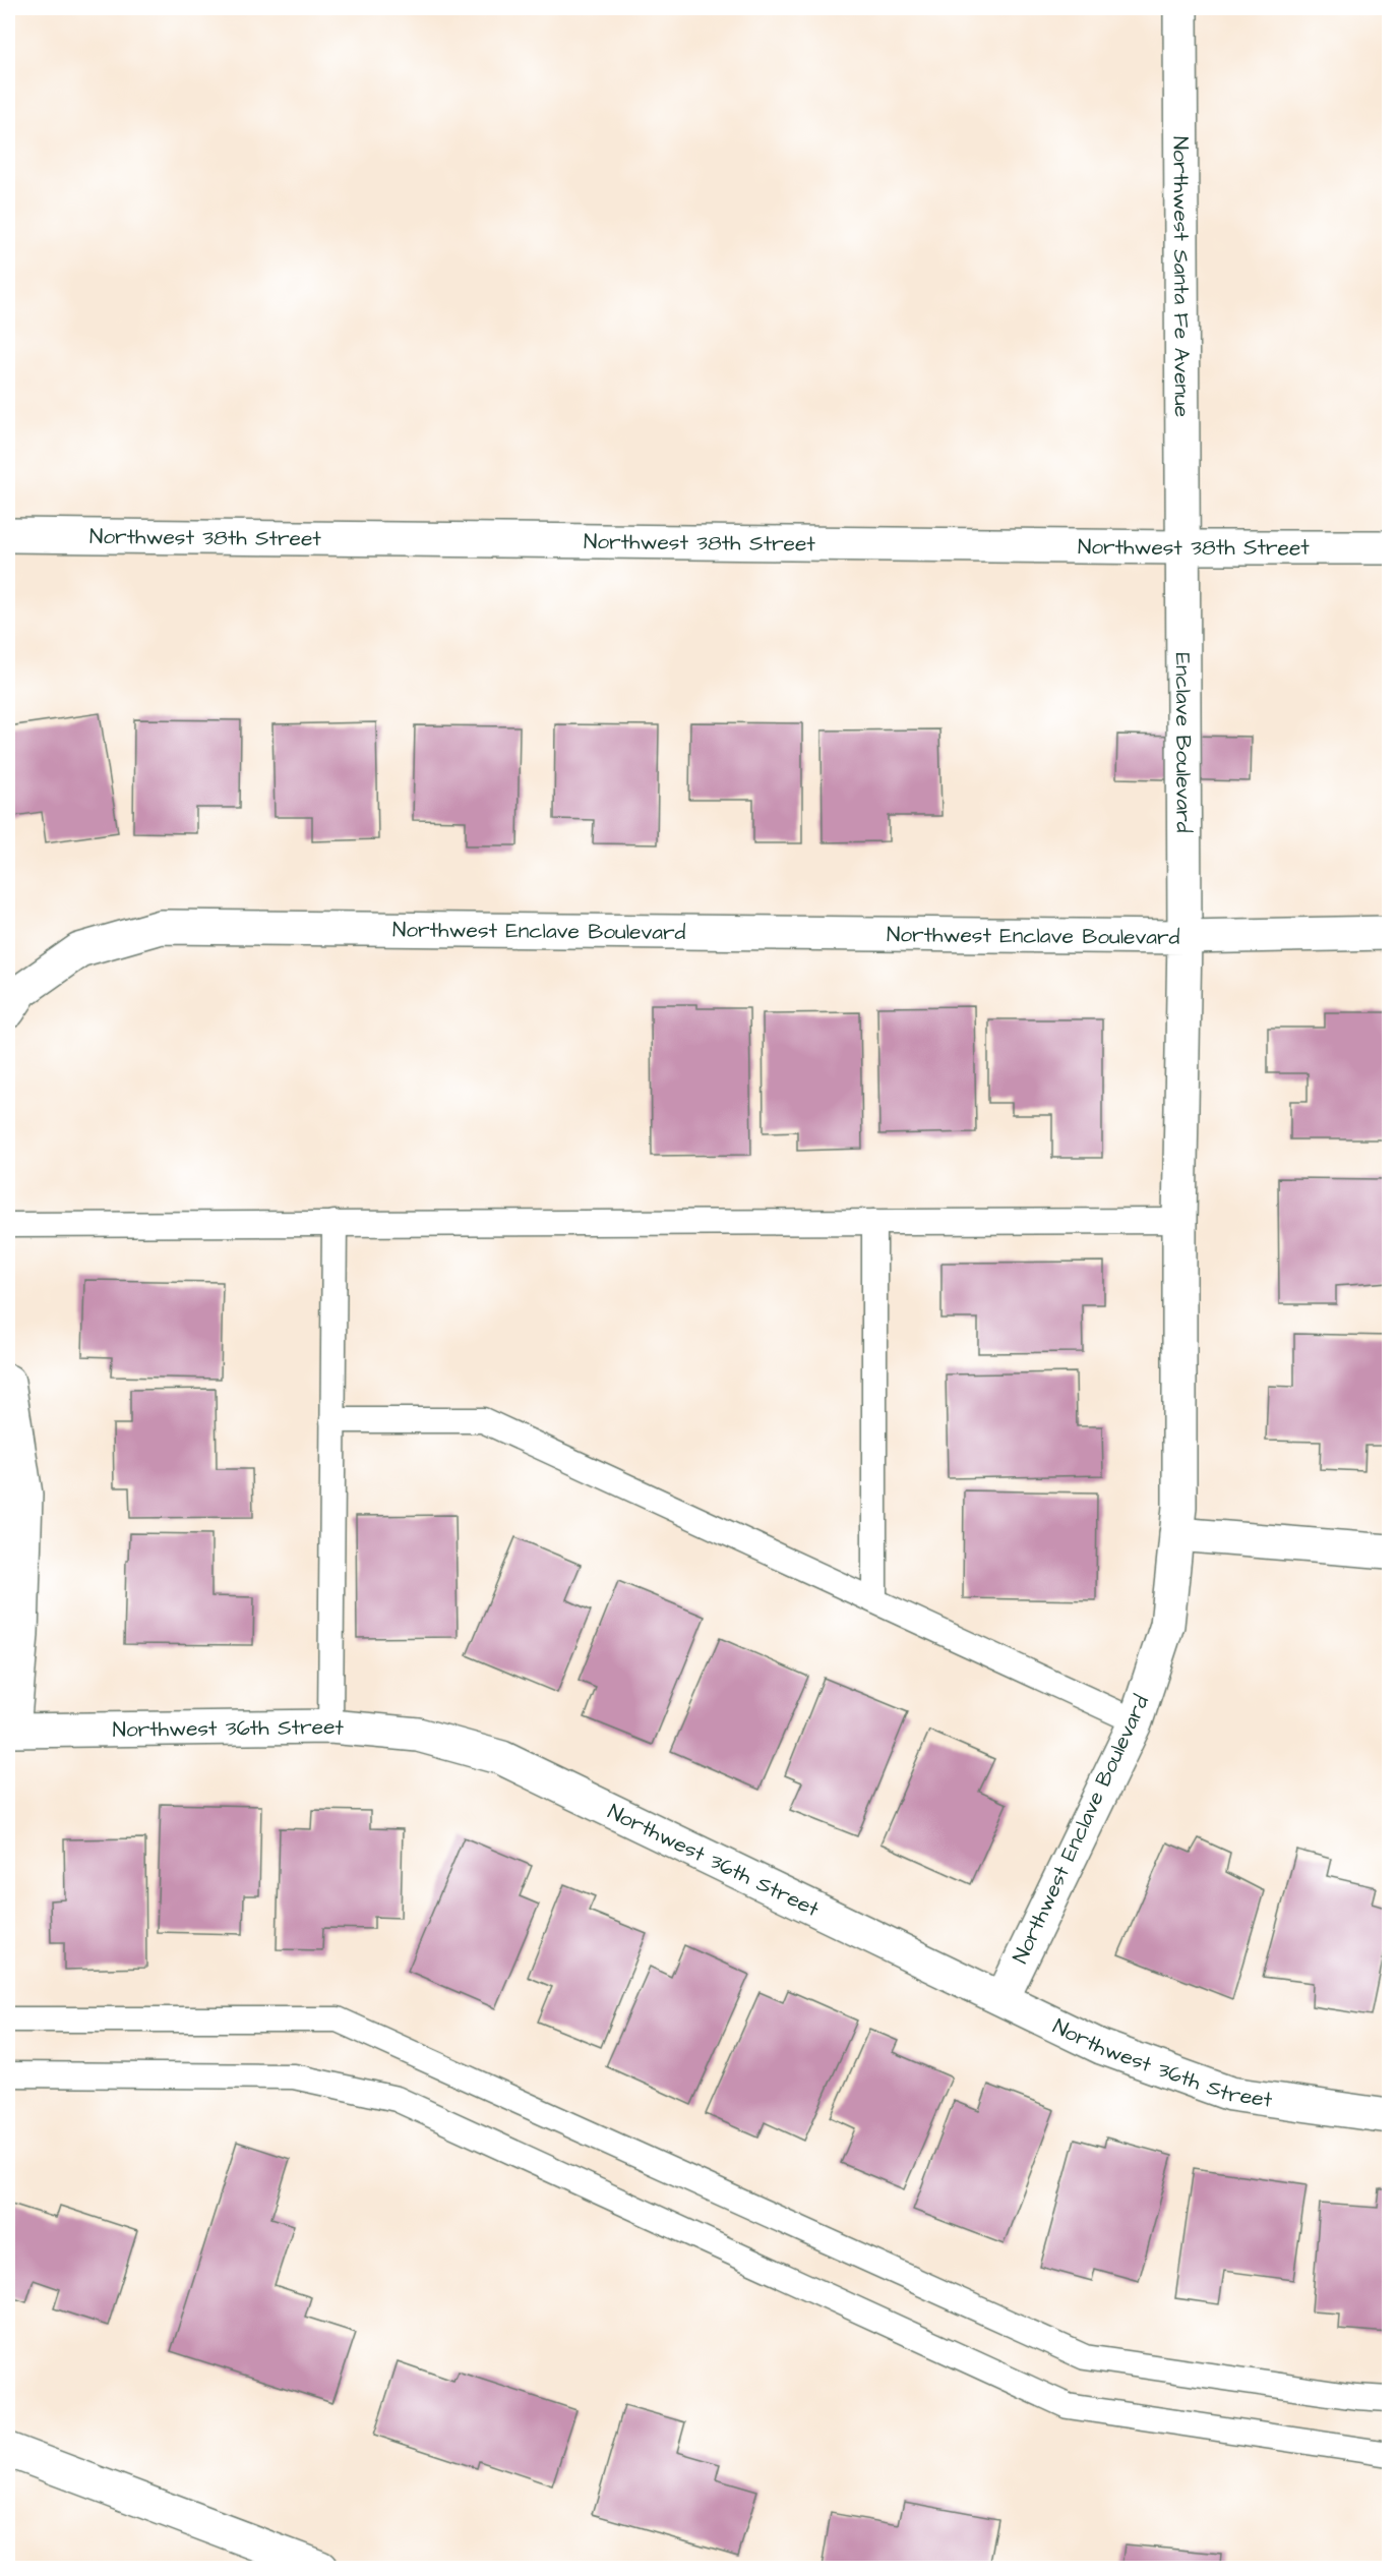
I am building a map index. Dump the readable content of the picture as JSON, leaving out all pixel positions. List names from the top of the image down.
{
  "streets": {
    "street": [
      "Northwest Santa Fe Avenue",
      "Northwest 38th Street",
      "Enclave Boulevard",
      "Northwest Enclave Boulevard",
      "Northwest 36th Street"
    ]
  },
  "crossings": [
    ["Northwest Santa Fe Avenue", "Northwest 38th Street"],
    ["Northwest Santa Fe Avenue", "Enclave Boulevard"],
    ["Northwest 38th Street", "Enclave Boulevard"],
    ["Enclave Boulevard", "Northwest Enclave Boulevard"],
    ["Northwest Enclave Boulevard", "Northwest 36th Street"]
  ]
}
